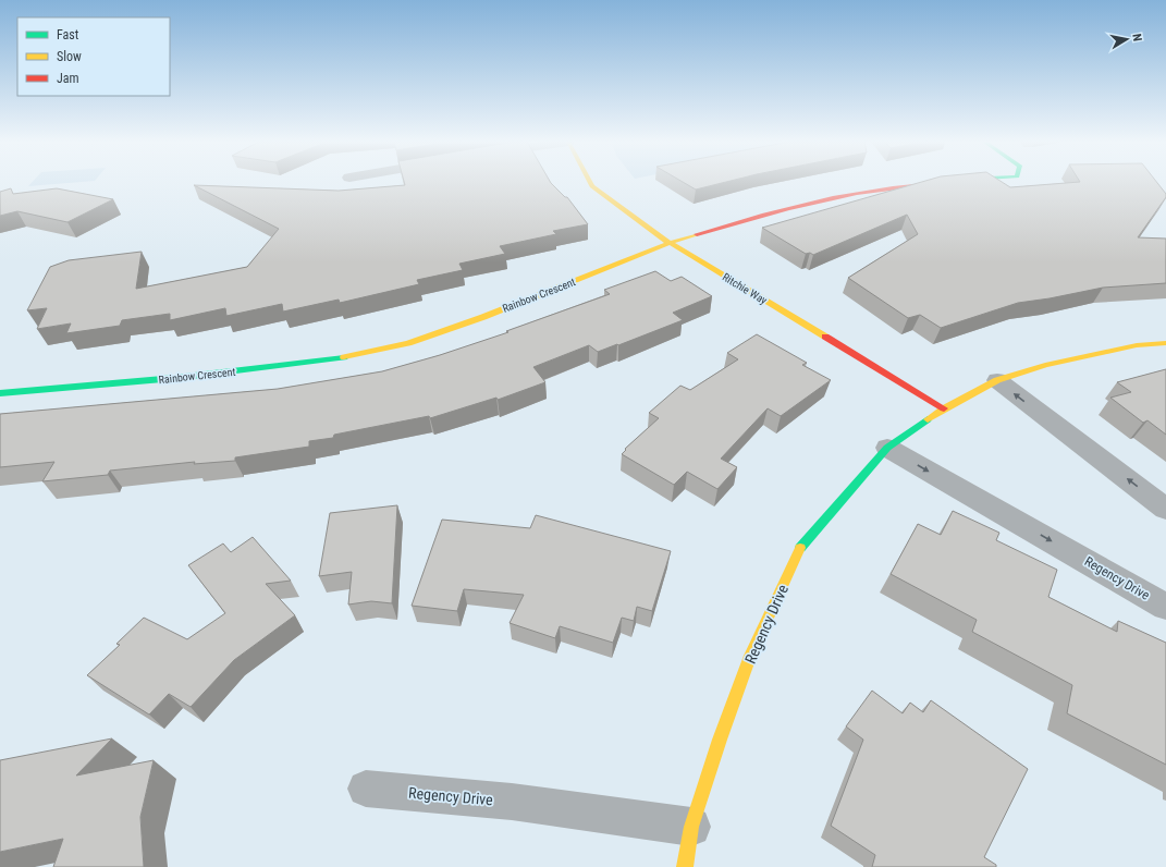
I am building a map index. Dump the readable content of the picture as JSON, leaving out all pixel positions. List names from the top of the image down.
{
  "streets": {
    "street": ["Ritchie Way", "Rainbow Crescent", "Regency Drive"]
  },
  "crossings": [
    ["Ritchie Way", "Rainbow Crescent"],
    ["Ritchie Way", "Regency Drive"]
  ],
  "legend": ["Fast", "Slow", "Jam"],
  "north": "right"
}
